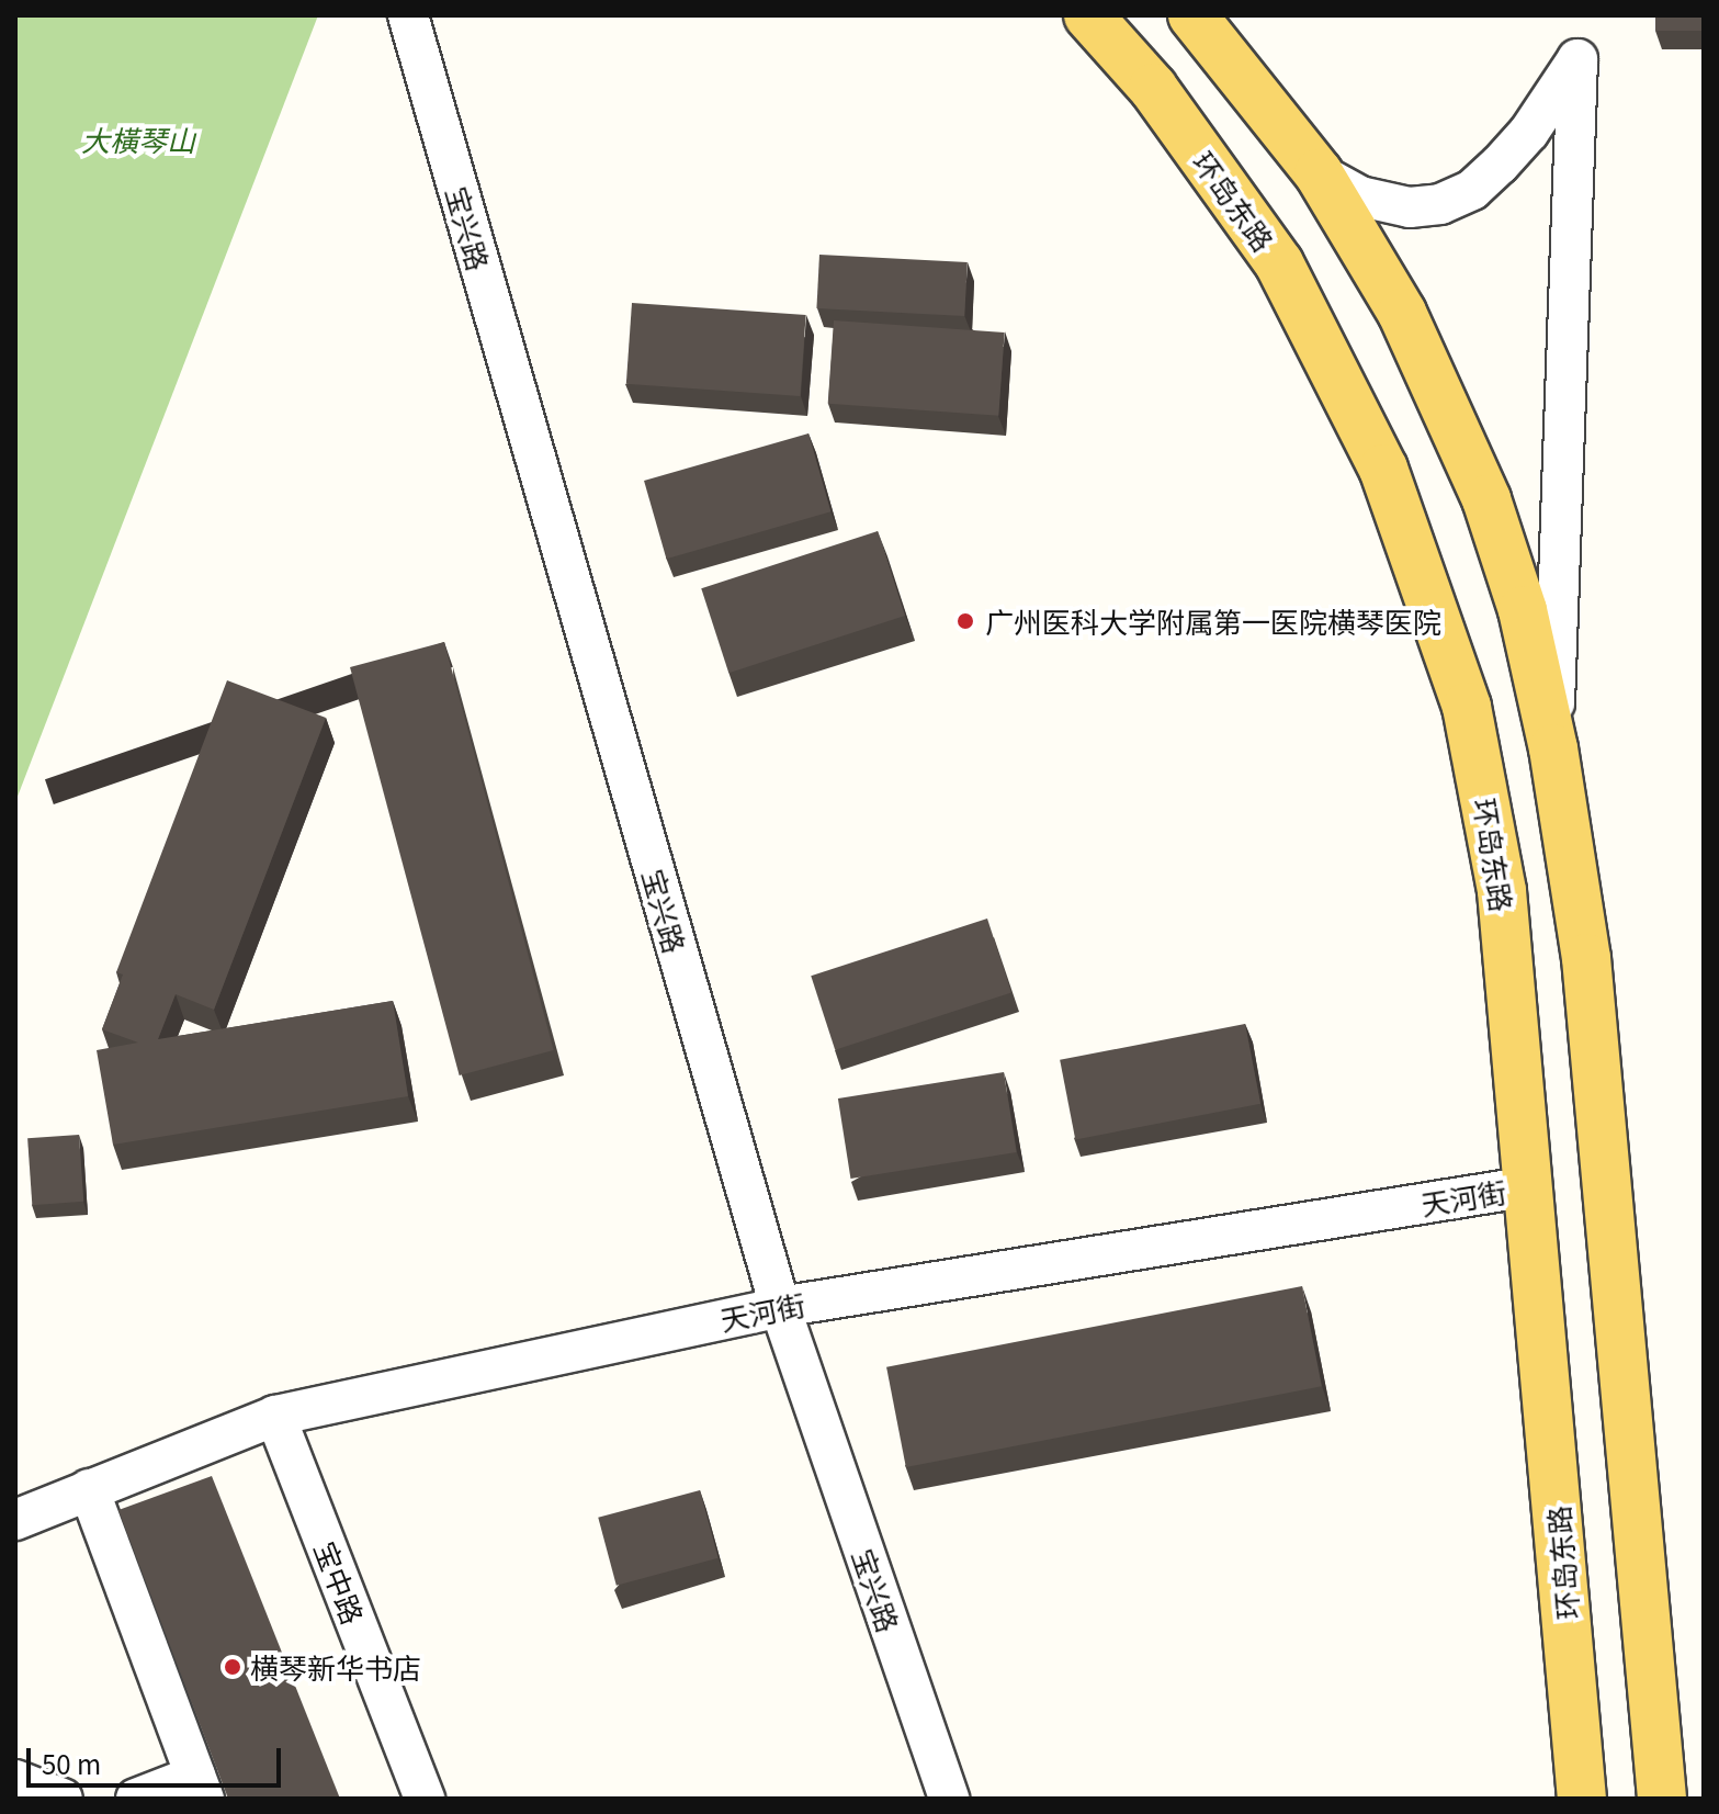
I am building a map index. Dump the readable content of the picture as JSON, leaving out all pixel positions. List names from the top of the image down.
{
  "streets": {
    "main road": ["环岛东路"],
    "street": ["宝兴路", "天河街", "宝中路"]
  },
  "crossings": [
    ["环岛东路", "天河街"],
    ["宝兴路", "天河街"],
    ["天河街", "宝中路"]
  ],
  "parks": ["大橫琴山"],
  "places": ["广州医科大学附属第一医院横琴医院", "横琴新华书店"],
  "scale_bar": "50 m"
}
